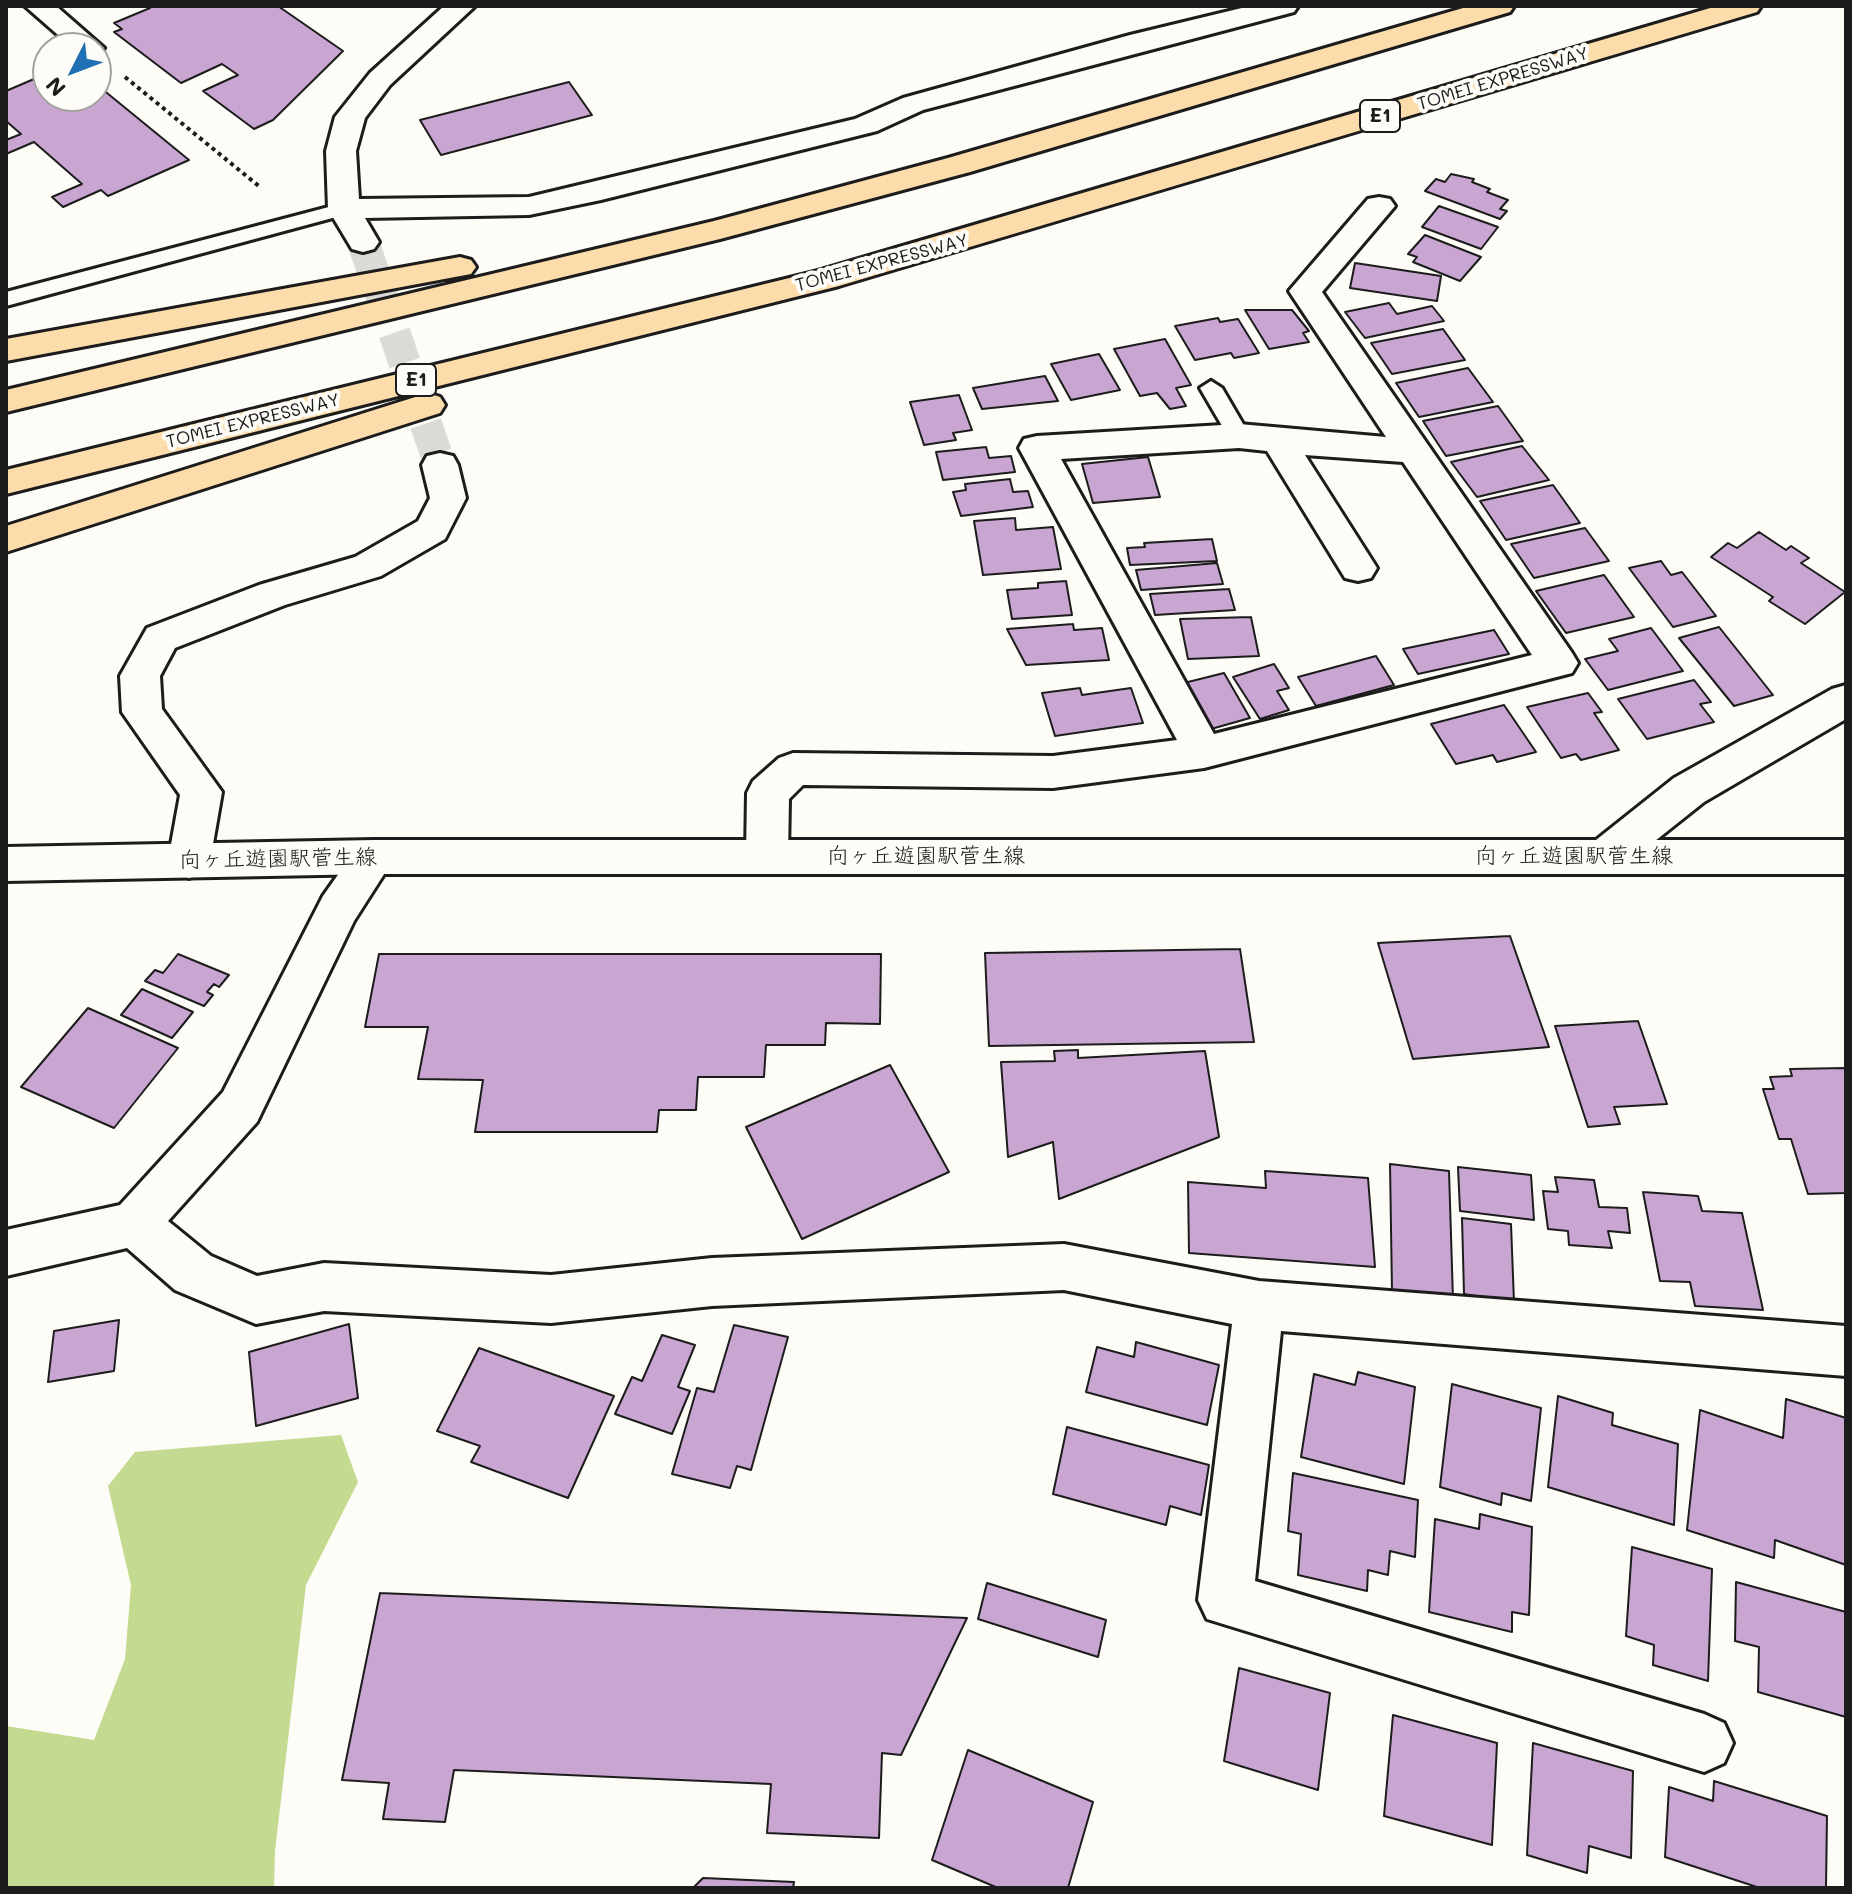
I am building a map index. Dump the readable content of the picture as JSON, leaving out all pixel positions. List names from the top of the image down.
{
  "streets": {
    "highway": ["TOMEI EXPRESSWAY", "E1"],
    "street": ["向ヶ丘遊園駅菅生線"]
  },
  "north": "bottom left"
}
